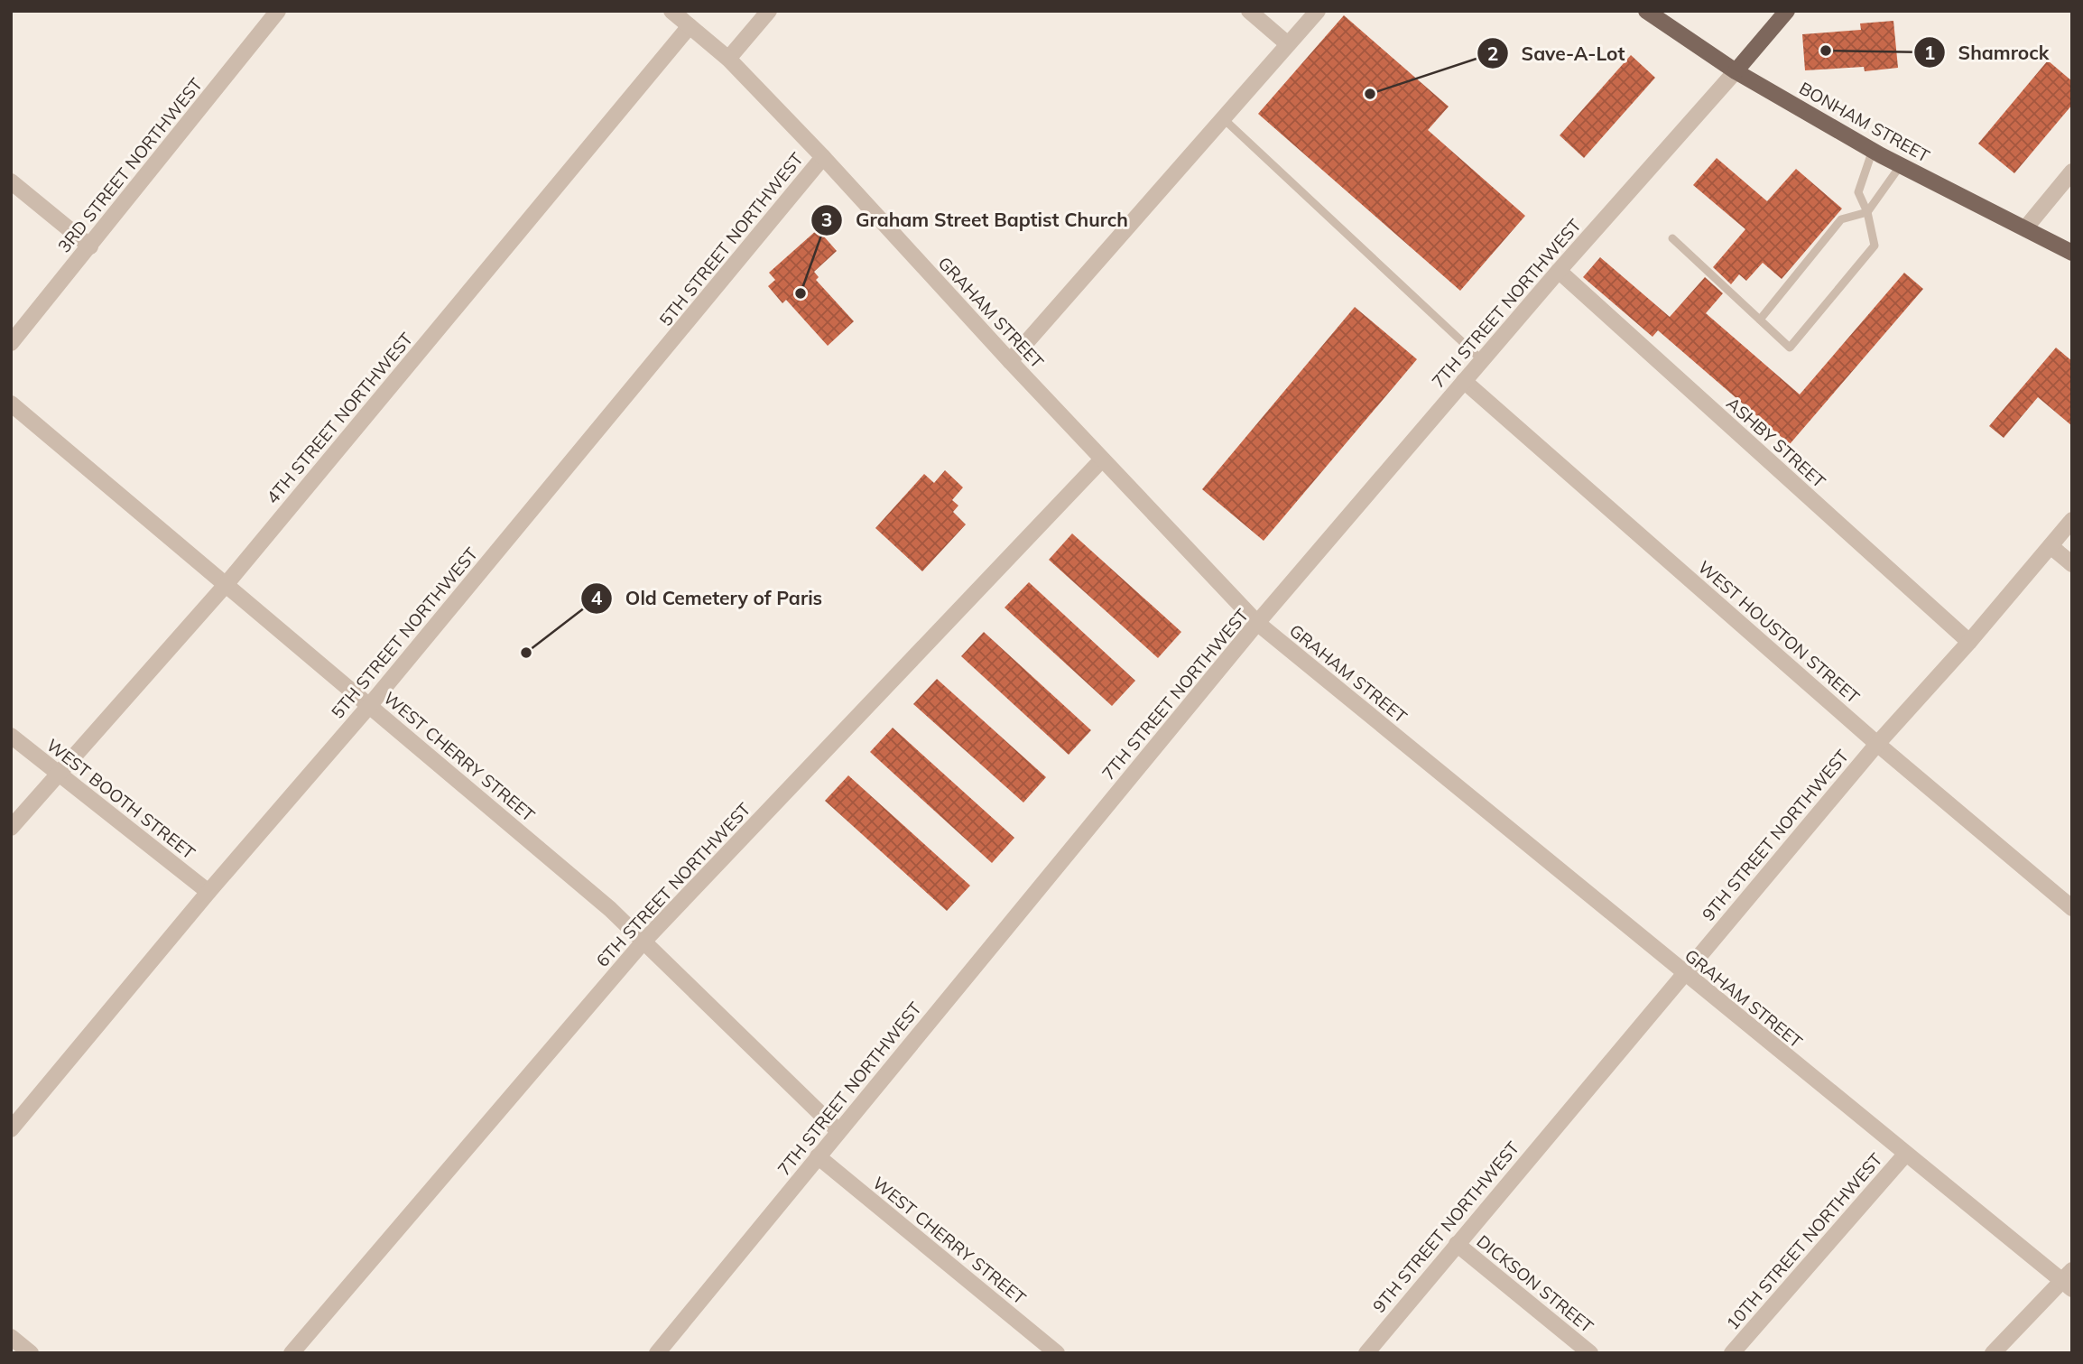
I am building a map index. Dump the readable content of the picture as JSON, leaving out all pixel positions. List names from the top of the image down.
{
  "streets": {
    "main road": ["BONHAM STREET"],
    "street": [
      "3RD STREET NORTHWEST",
      "5TH STREET NORTHWEST",
      "7TH STREET NORTHWEST",
      "GRAHAM STREET",
      "4TH STREET NORTHWEST",
      "ASHBY STREET",
      "WEST HOUSTON STREET",
      "WEST CHERRY STREET",
      "WEST BOOTH STREET",
      "9TH STREET NORTHWEST",
      "6TH STREET NORTHWEST",
      "10TH STREET NORTHWEST",
      "DICKSON STREET"
    ]
  },
  "crossings": [
    ["BONHAM STREET", "7TH STREET NORTHWEST"],
    ["5TH STREET NORTHWEST", "GRAHAM STREET"],
    ["5TH STREET NORTHWEST", "WEST CHERRY STREET"],
    ["5TH STREET NORTHWEST", "WEST BOOTH STREET"],
    ["7TH STREET NORTHWEST", "GRAHAM STREET"],
    ["7TH STREET NORTHWEST", "ASHBY STREET"],
    ["7TH STREET NORTHWEST", "WEST HOUSTON STREET"],
    ["7TH STREET NORTHWEST", "WEST CHERRY STREET"],
    ["GRAHAM STREET", "4TH STREET NORTHWEST"],
    ["GRAHAM STREET", "9TH STREET NORTHWEST"],
    ["GRAHAM STREET", "6TH STREET NORTHWEST"],
    ["GRAHAM STREET", "10TH STREET NORTHWEST"],
    ["4TH STREET NORTHWEST", "WEST CHERRY STREET"],
    ["4TH STREET NORTHWEST", "WEST BOOTH STREET"],
    ["ASHBY STREET", "9TH STREET NORTHWEST"],
    ["WEST HOUSTON STREET", "9TH STREET NORTHWEST"],
    ["WEST CHERRY STREET", "6TH STREET NORTHWEST"],
    ["9TH STREET NORTHWEST", "DICKSON STREET"]
  ],
  "places": [
    "Shamrock",
    "Save-A-Lot",
    "Graham Street Baptist Church",
    "Old Cemetery of Paris"
  ]
}
